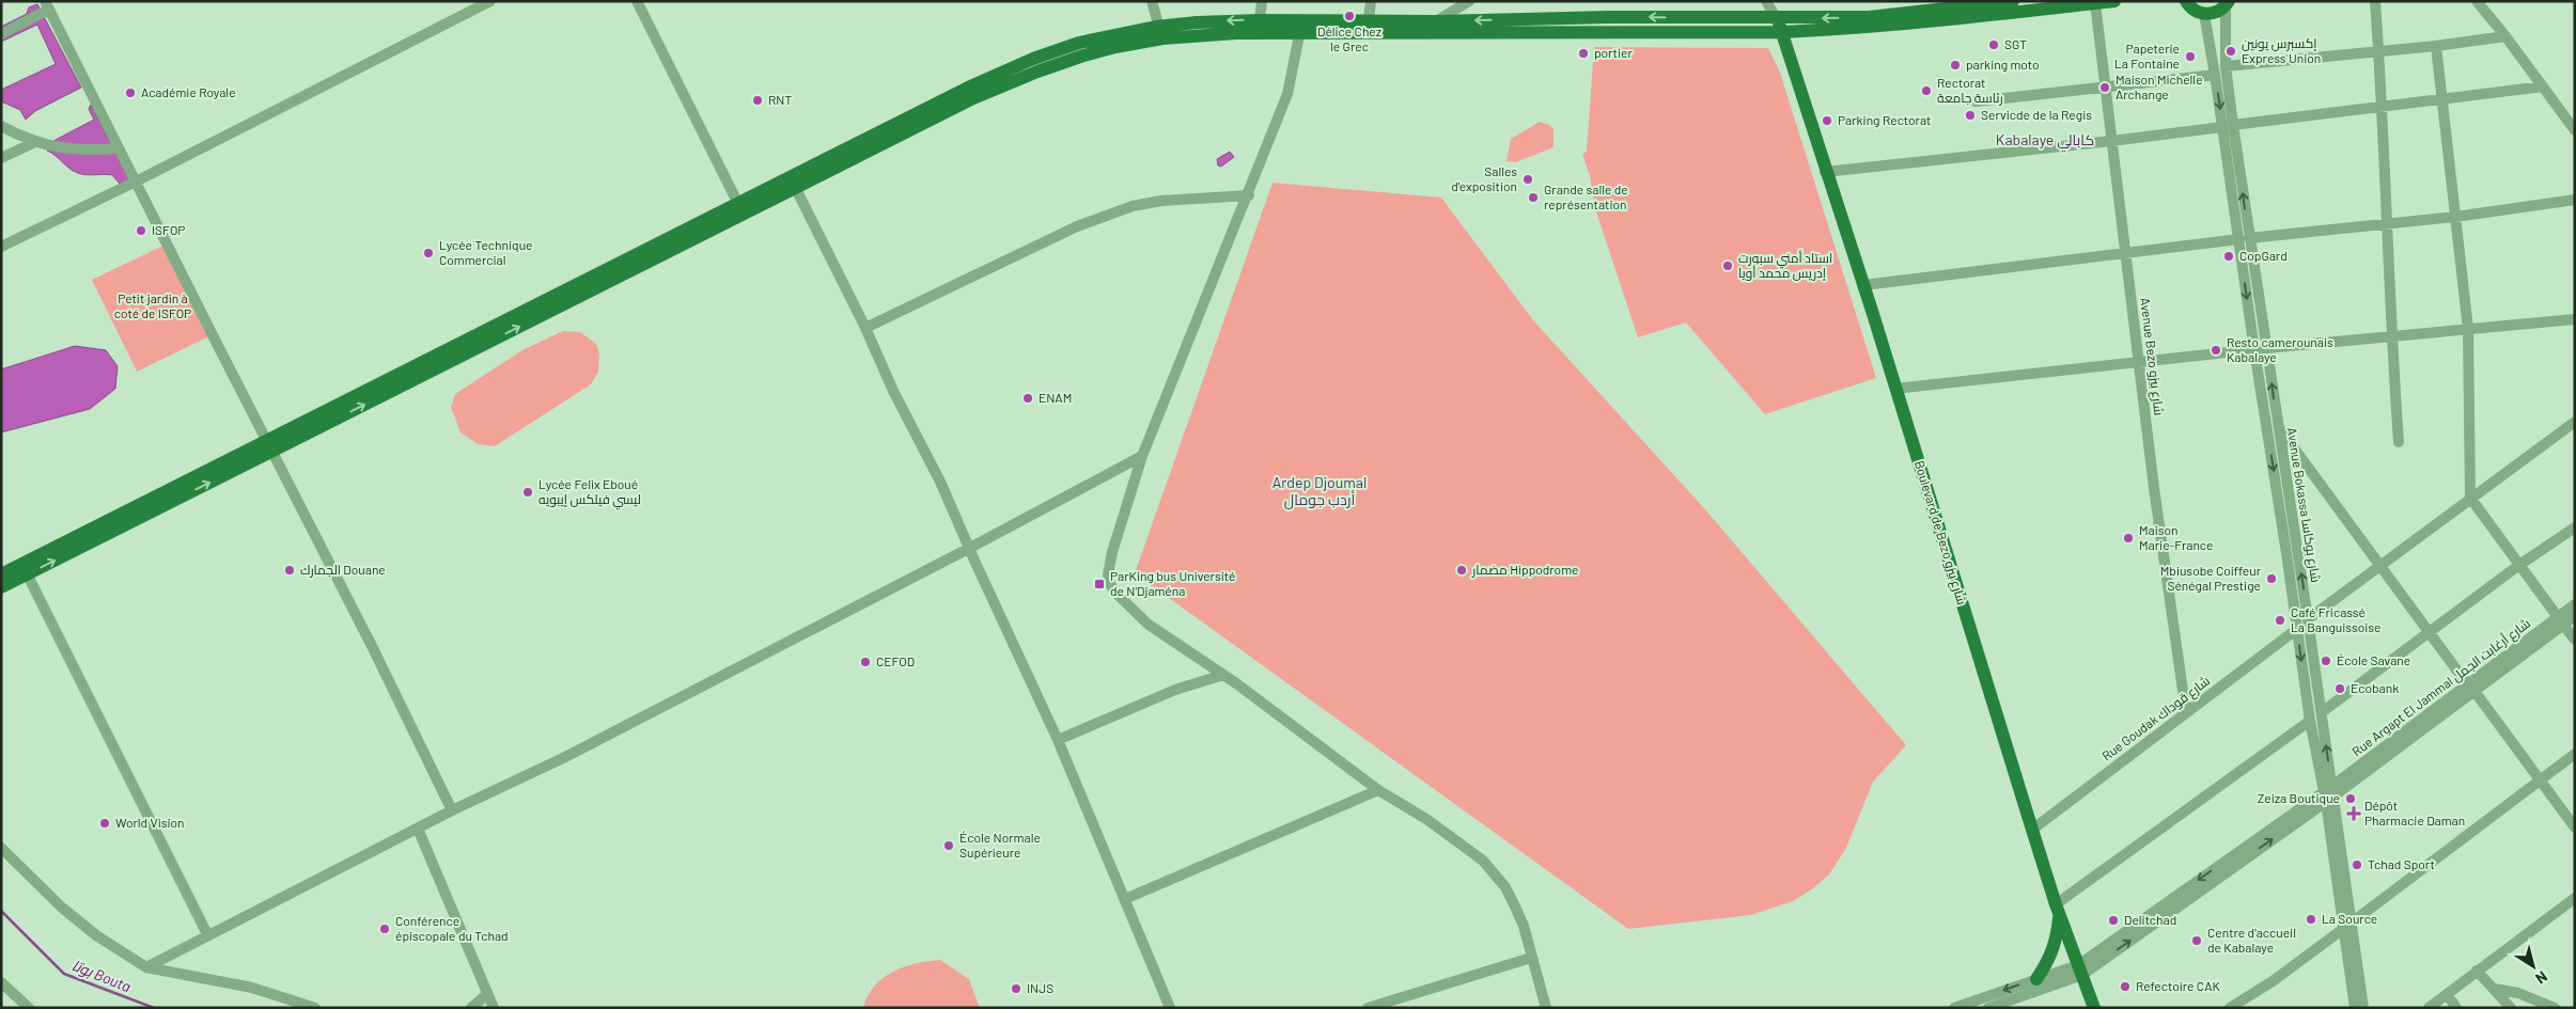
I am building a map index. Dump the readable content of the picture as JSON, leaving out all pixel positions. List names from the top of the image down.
{
  "streets": {
    "main road": ["Boulevard de Bezo شارع بيزو"],
    "street": [
      "Avenue Bezo شارع بيزو",
      "Avenue Bokassa شارع بوكاسا",
      "Rue Argapt El Jammal شارع أرغابت الجمل",
      "Rue Goudak شارع قوداك"
    ]
  },
  "crossings": [
    ["Avenue Bezo شارع بيزو", "Rue Goudak شارع قوداك"],
    ["Avenue Bokassa شارع بوكاسا", "Rue Argapt El Jammal شارع أرغابت الجمل"],
    ["Avenue Bokassa شارع بوكاسا", "Rue Goudak شارع قوداك"],
    ["Boulevard de Bezo شارع بيزو", "Rue Argapt El Jammal شارع أرغابت الجمل"],
    ["Boulevard de Bezo شارع بيزو", "Rue Goudak شارع قوداك"]
  ],
  "districts": ["Kabalaye كابالي", "Ardep Djoumal أردب جومال"],
  "water": ["بوتا Bouta"],
  "parks": ["Petit jardin à coté de ISFOP"],
  "places": {
    "other": [
      "Délice Chez le Grec",
      "SGT",
      "إكسبرس يونين Express Union",
      "portier",
      "Papeterie La Fontaine",
      "parking moto",
      "Maison Michelle Archange",
      "Rectorat رئاسة جامعة",
      "Académie Royale",
      "RNT",
      "Servicde de la Regis",
      "Parking Rectorat",
      "Salles d'exposition",
      "Grande salle de représentation",
      "ISFOP",
      "Lycée Technique Commercial",
      "CopGard",
      "استاد أمني سبورت إدريس محمد أويا",
      "Resto camerounais Kabalaye",
      "ENAM",
      "Lycée Felix Eboué ليسي فيلكس إيبويه",
      "Maison Marie-France",
      "الجمارك Douane",
      "مضمار Hippodrome",
      "Mbiusobe Coiffeur Sénégal Prestige",
      "Café Fricassé La Banguissoise",
      "École Savane",
      "CEFOD",
      "Ecobank",
      "Zeiza Boutique",
      "World Vision",
      "École Normale Supérieure",
      "Tchad Sport",
      "La Source",
      "Delitchad",
      "Conférence épiscopale du Tchad",
      "Centre d'accueil de Kabalaye",
      "Refectoire CAK",
      "INJS"
    ],
    "transit": ["ParKing bus Université de N'Djaména"],
    "health": ["Dépôt Pharmacie Daman"]
  },
  "north": "bottom right"
}
